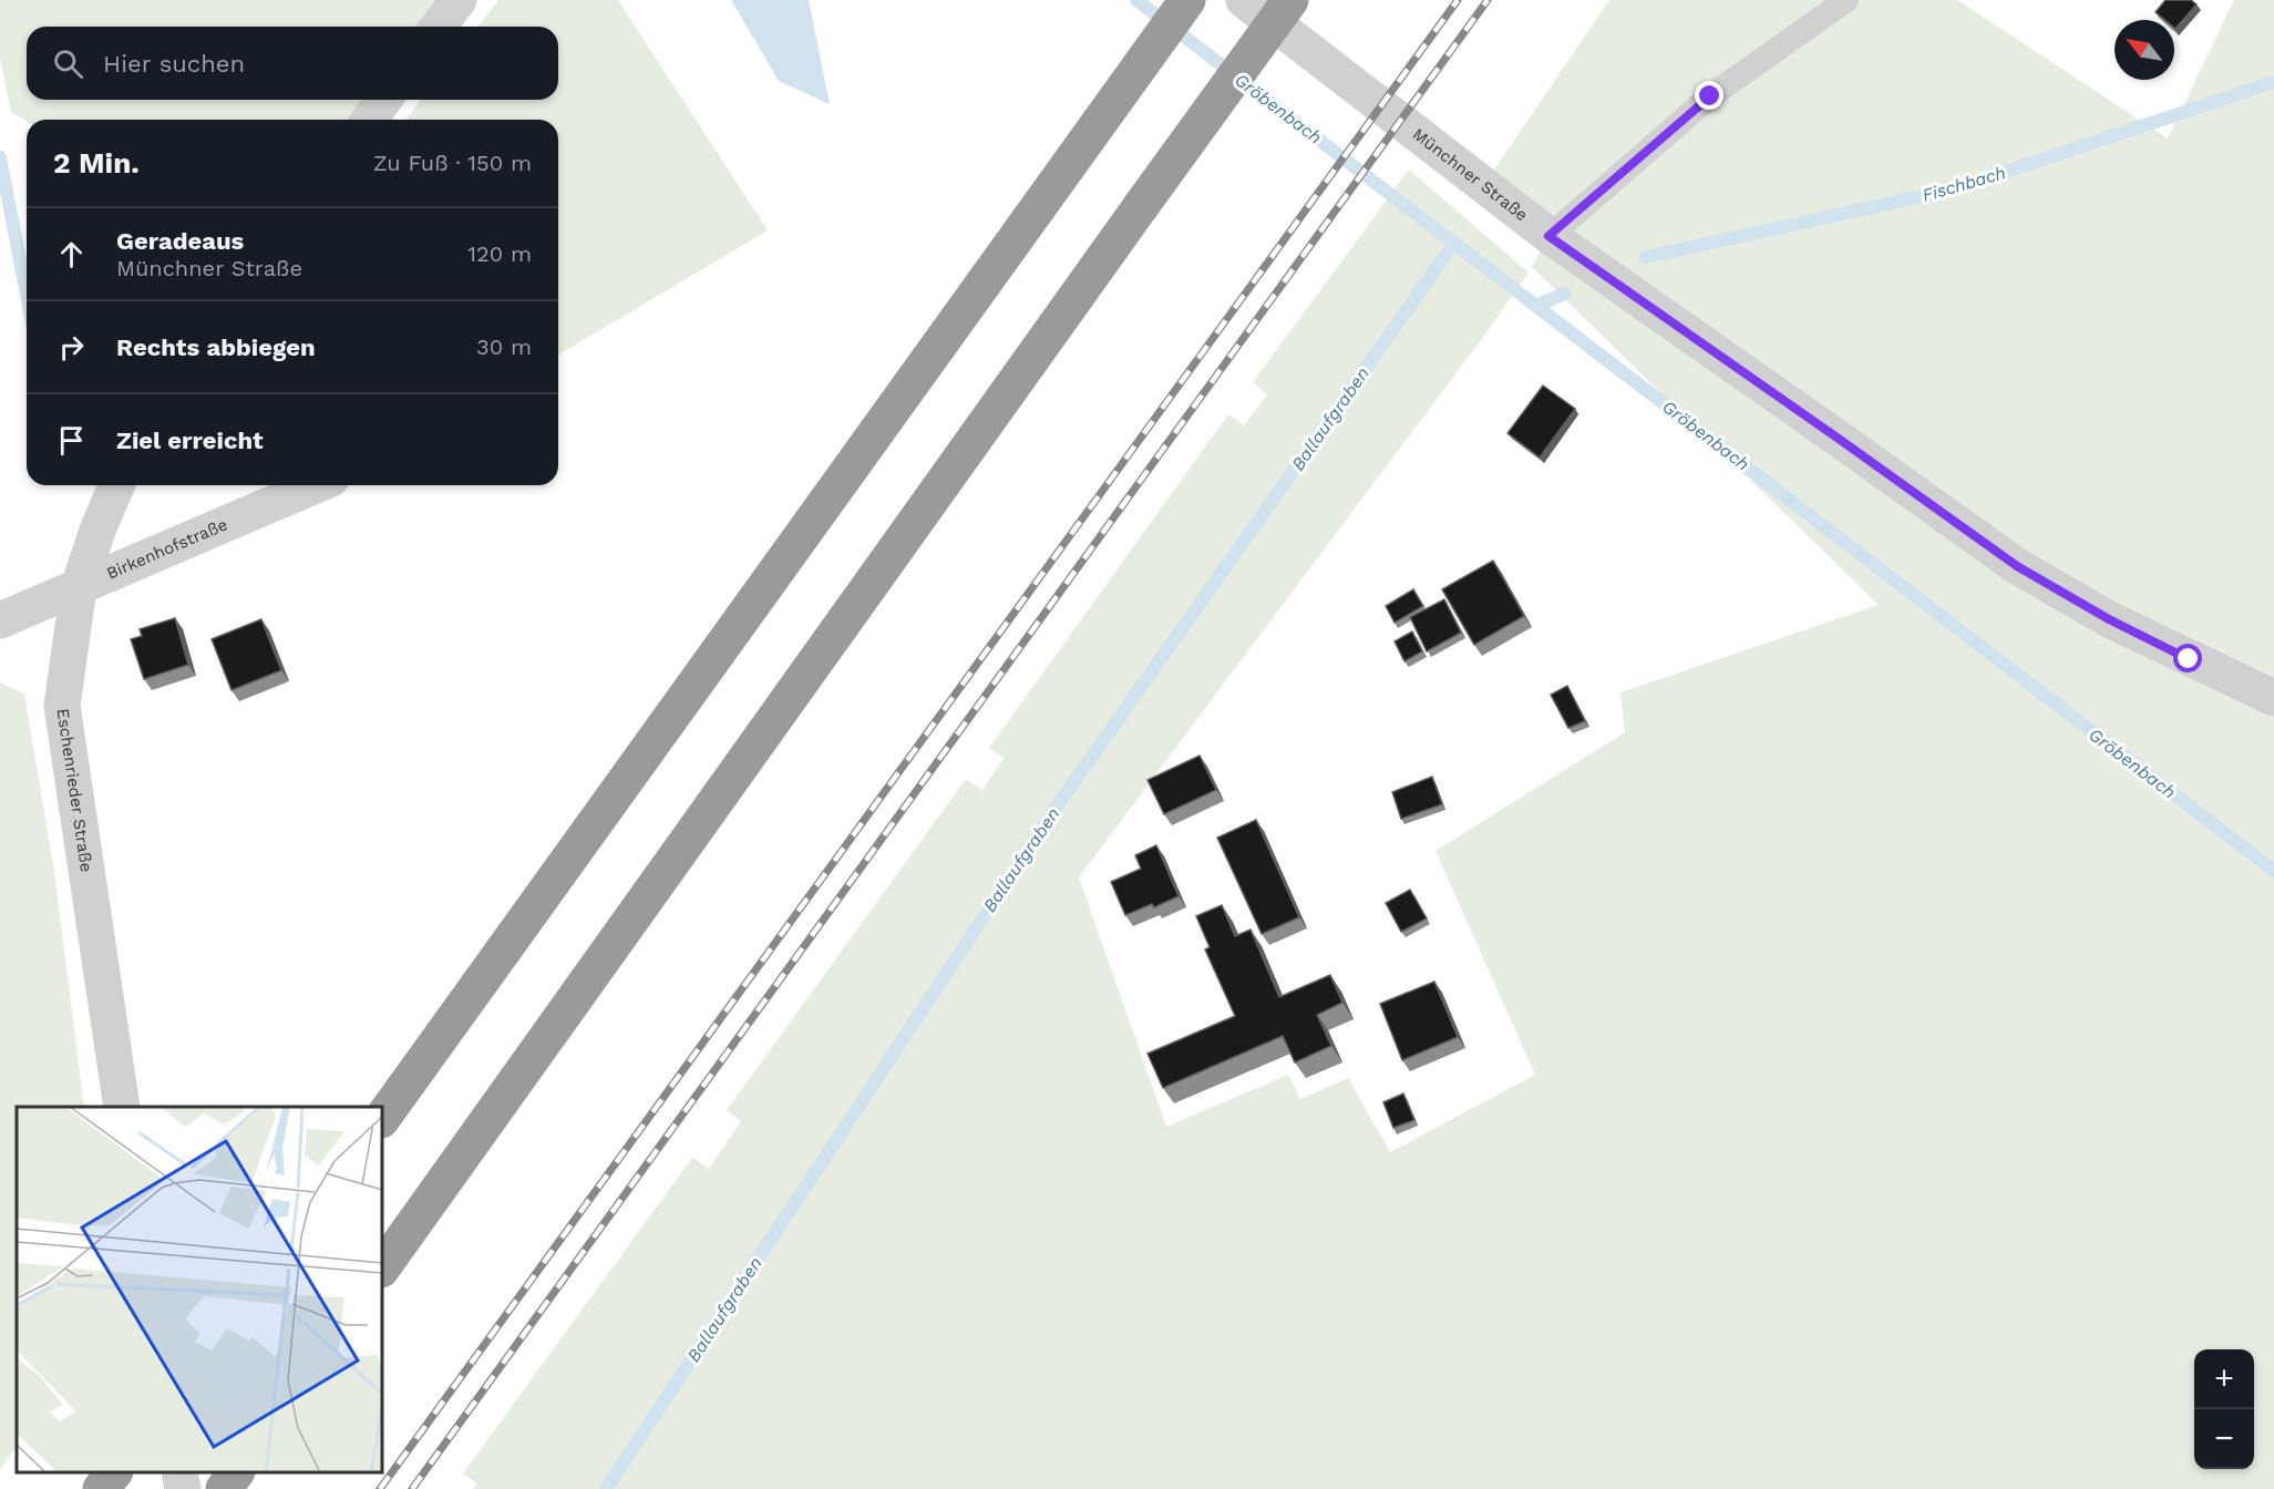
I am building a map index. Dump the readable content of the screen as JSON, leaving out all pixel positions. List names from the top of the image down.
{
  "streets": {
    "street": ["Münchner Straße", "Birkenhofstraße", "Eschenrieder Straße"]
  },
  "crossings": [
    ["Birkenhofstraße", "Eschenrieder Straße"]
  ],
  "water": ["Gröbenbach", "Fischbach", "Ballaufgraben"],
  "north": "top left",
  "page": {
    "search": "Hier suchen",
    "heading": ["2 Min.", "Zu Fuß · 150 m"],
    "list": [
      ["Geradeaus", "Münchner Straße", "120 m"],
      ["Rechts abbiegen", "30 m"],
      "Ziel erreicht"
    ],
    "map_buttons": ["+", "−"]
  }
}
